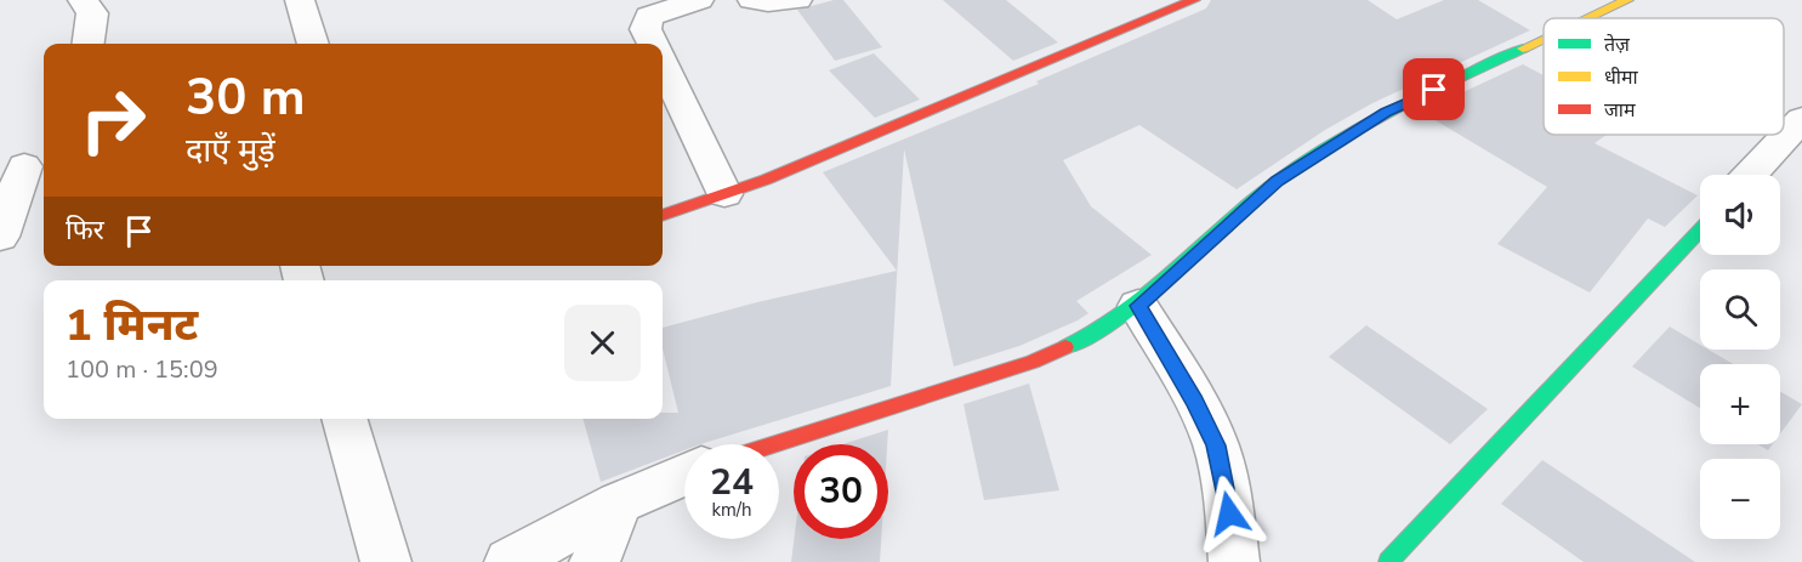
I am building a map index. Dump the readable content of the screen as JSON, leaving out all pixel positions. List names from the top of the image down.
{
  "legend": ["तेज़", "धीमा", "जाम"],
  "page": {
    "turn": ["30 m", "दाएँ मुड़ें"],
    "map_buttons": ["+", "−"],
    "then": "फिर",
    "heading": ["1 मिनट", "100 m · 15:09"],
    "speed": "24 km/h",
    "limit": "30"
  }
}
